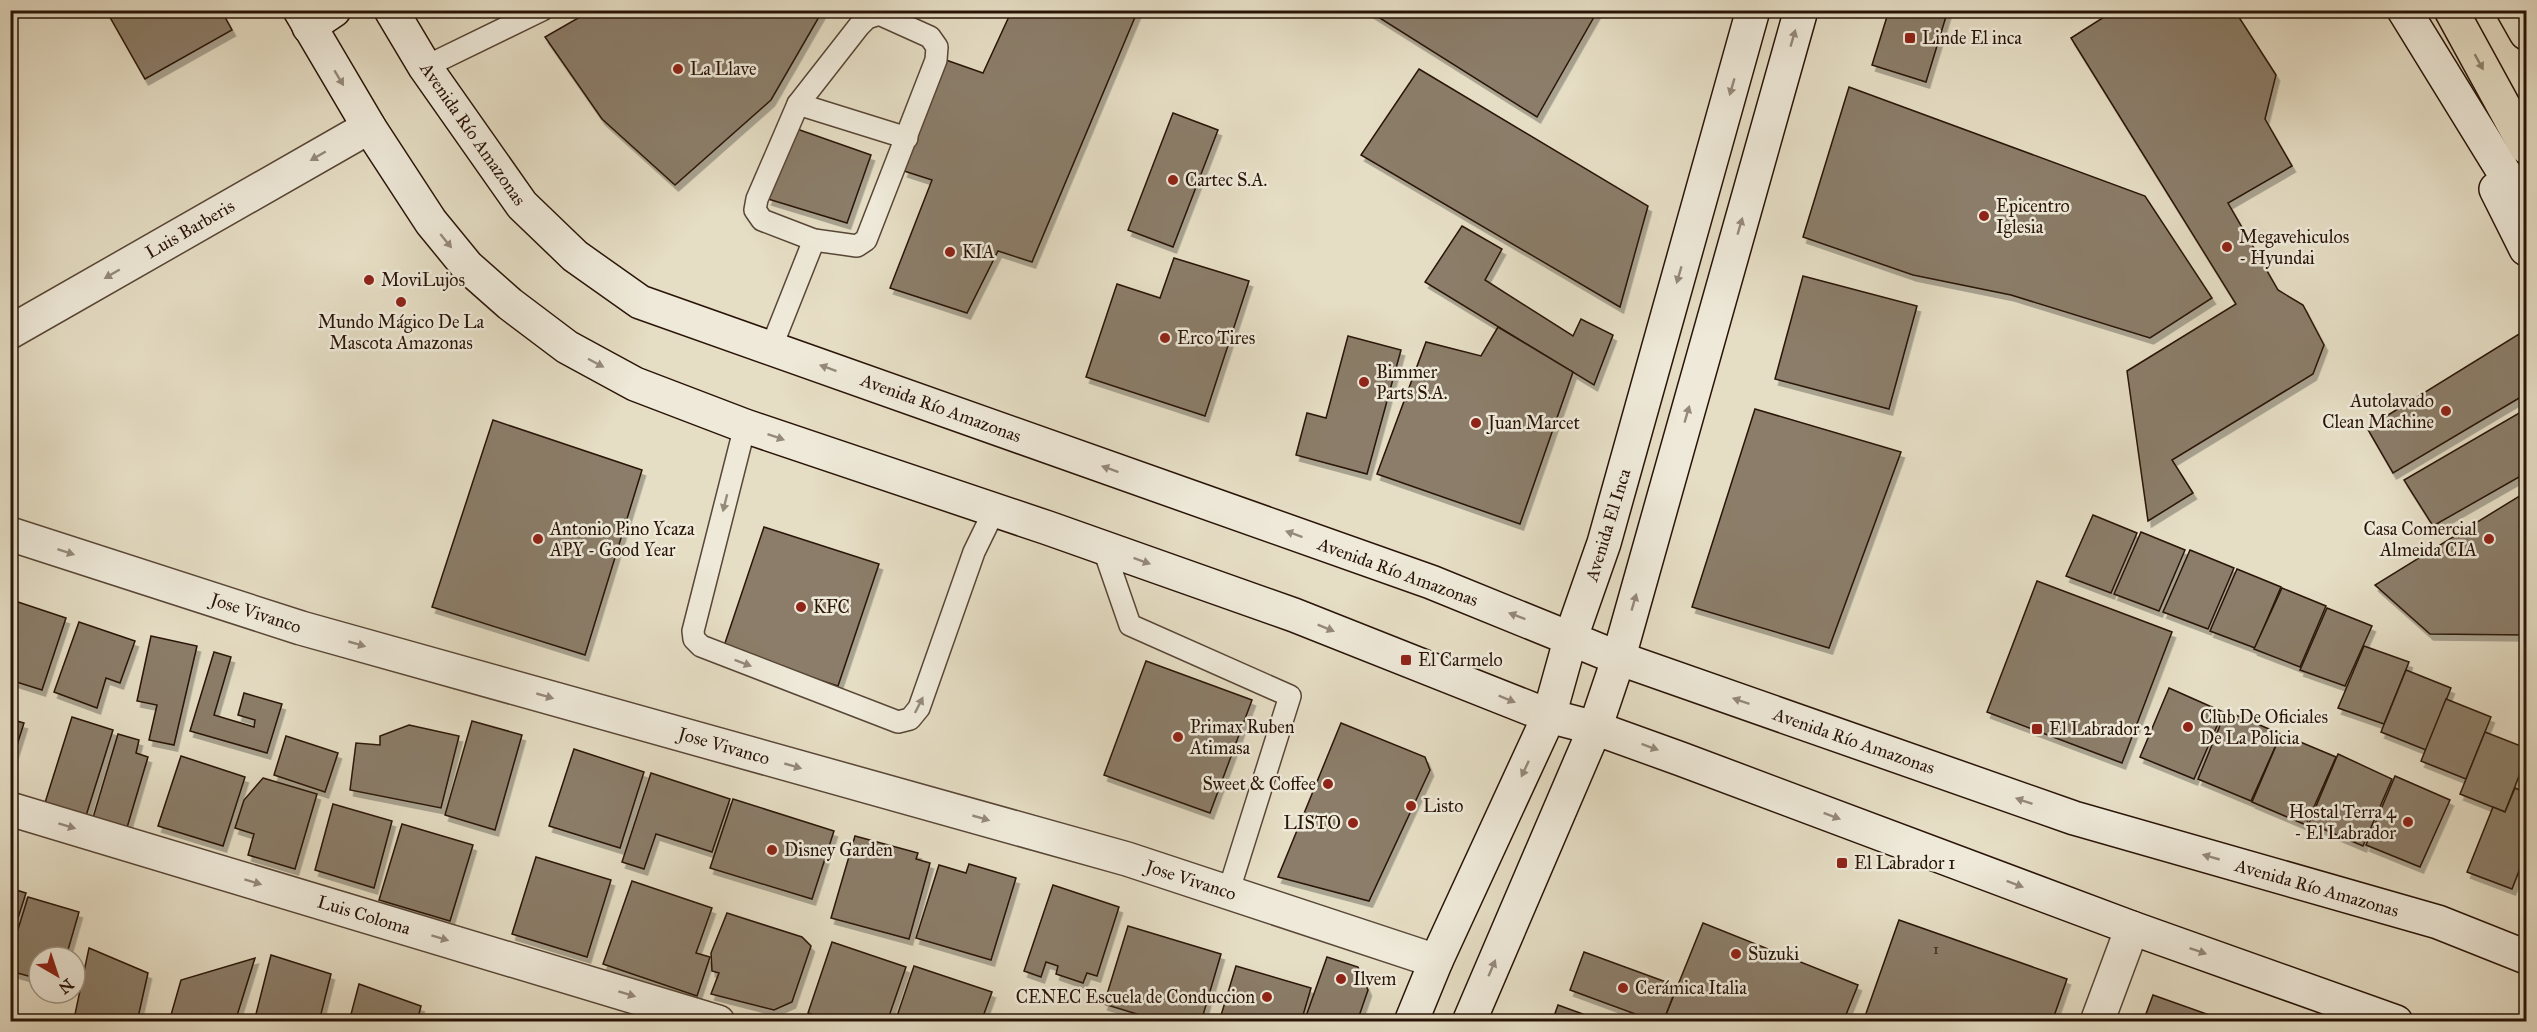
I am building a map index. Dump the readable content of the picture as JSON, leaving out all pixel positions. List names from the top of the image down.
{
  "streets": {
    "main road": [
      "Avenida Río Amazonas",
      "Luis Barberis",
      "Avenida El Inca",
      "Jose Vivanco",
      "Luis Coloma"
    ]
  },
  "crossings": [
    ["Avenida Río Amazonas", "Avenida El Inca"],
    ["Avenida El Inca", "Jose Vivanco"]
  ],
  "one_way": ["Luis Barberis", "Jose Vivanco", "Luis Coloma"],
  "places": {
    "transit": [
      "Linde El inca",
      "El Carmelo",
      "El Labrador 2",
      "El Labrador 1"
    ],
    "other": [
      "La Llave",
      "Cartec S.A.",
      "Epicentro Iglesia",
      "Megavehiculos - Hyundai",
      "KIA",
      "MoviLujos",
      "Mundo Mágico De La Mascota Amazonas",
      "Erco Tires",
      "Bimmer Parts S.A.",
      "Autolavado Clean Machine",
      "Juan Marcet",
      "Antonio Pino Ycaza APY - Good Year",
      "Casa Comercial Almeida CIA",
      "KFC",
      "Club De Oficiales De La Policia",
      "Primax Ruben Atimasa",
      "Sweet & Coffee",
      "Listo",
      "Hostal Terra 4 - El Labrador",
      "LISTO",
      "Disney Garden",
      "Suzuki",
      "Ilvem",
      "Cerámica Italia",
      "CENEC Escuela de Conduccion"
    ]
  },
  "house_numbers": ["1"],
  "north": "bottom right"
}
